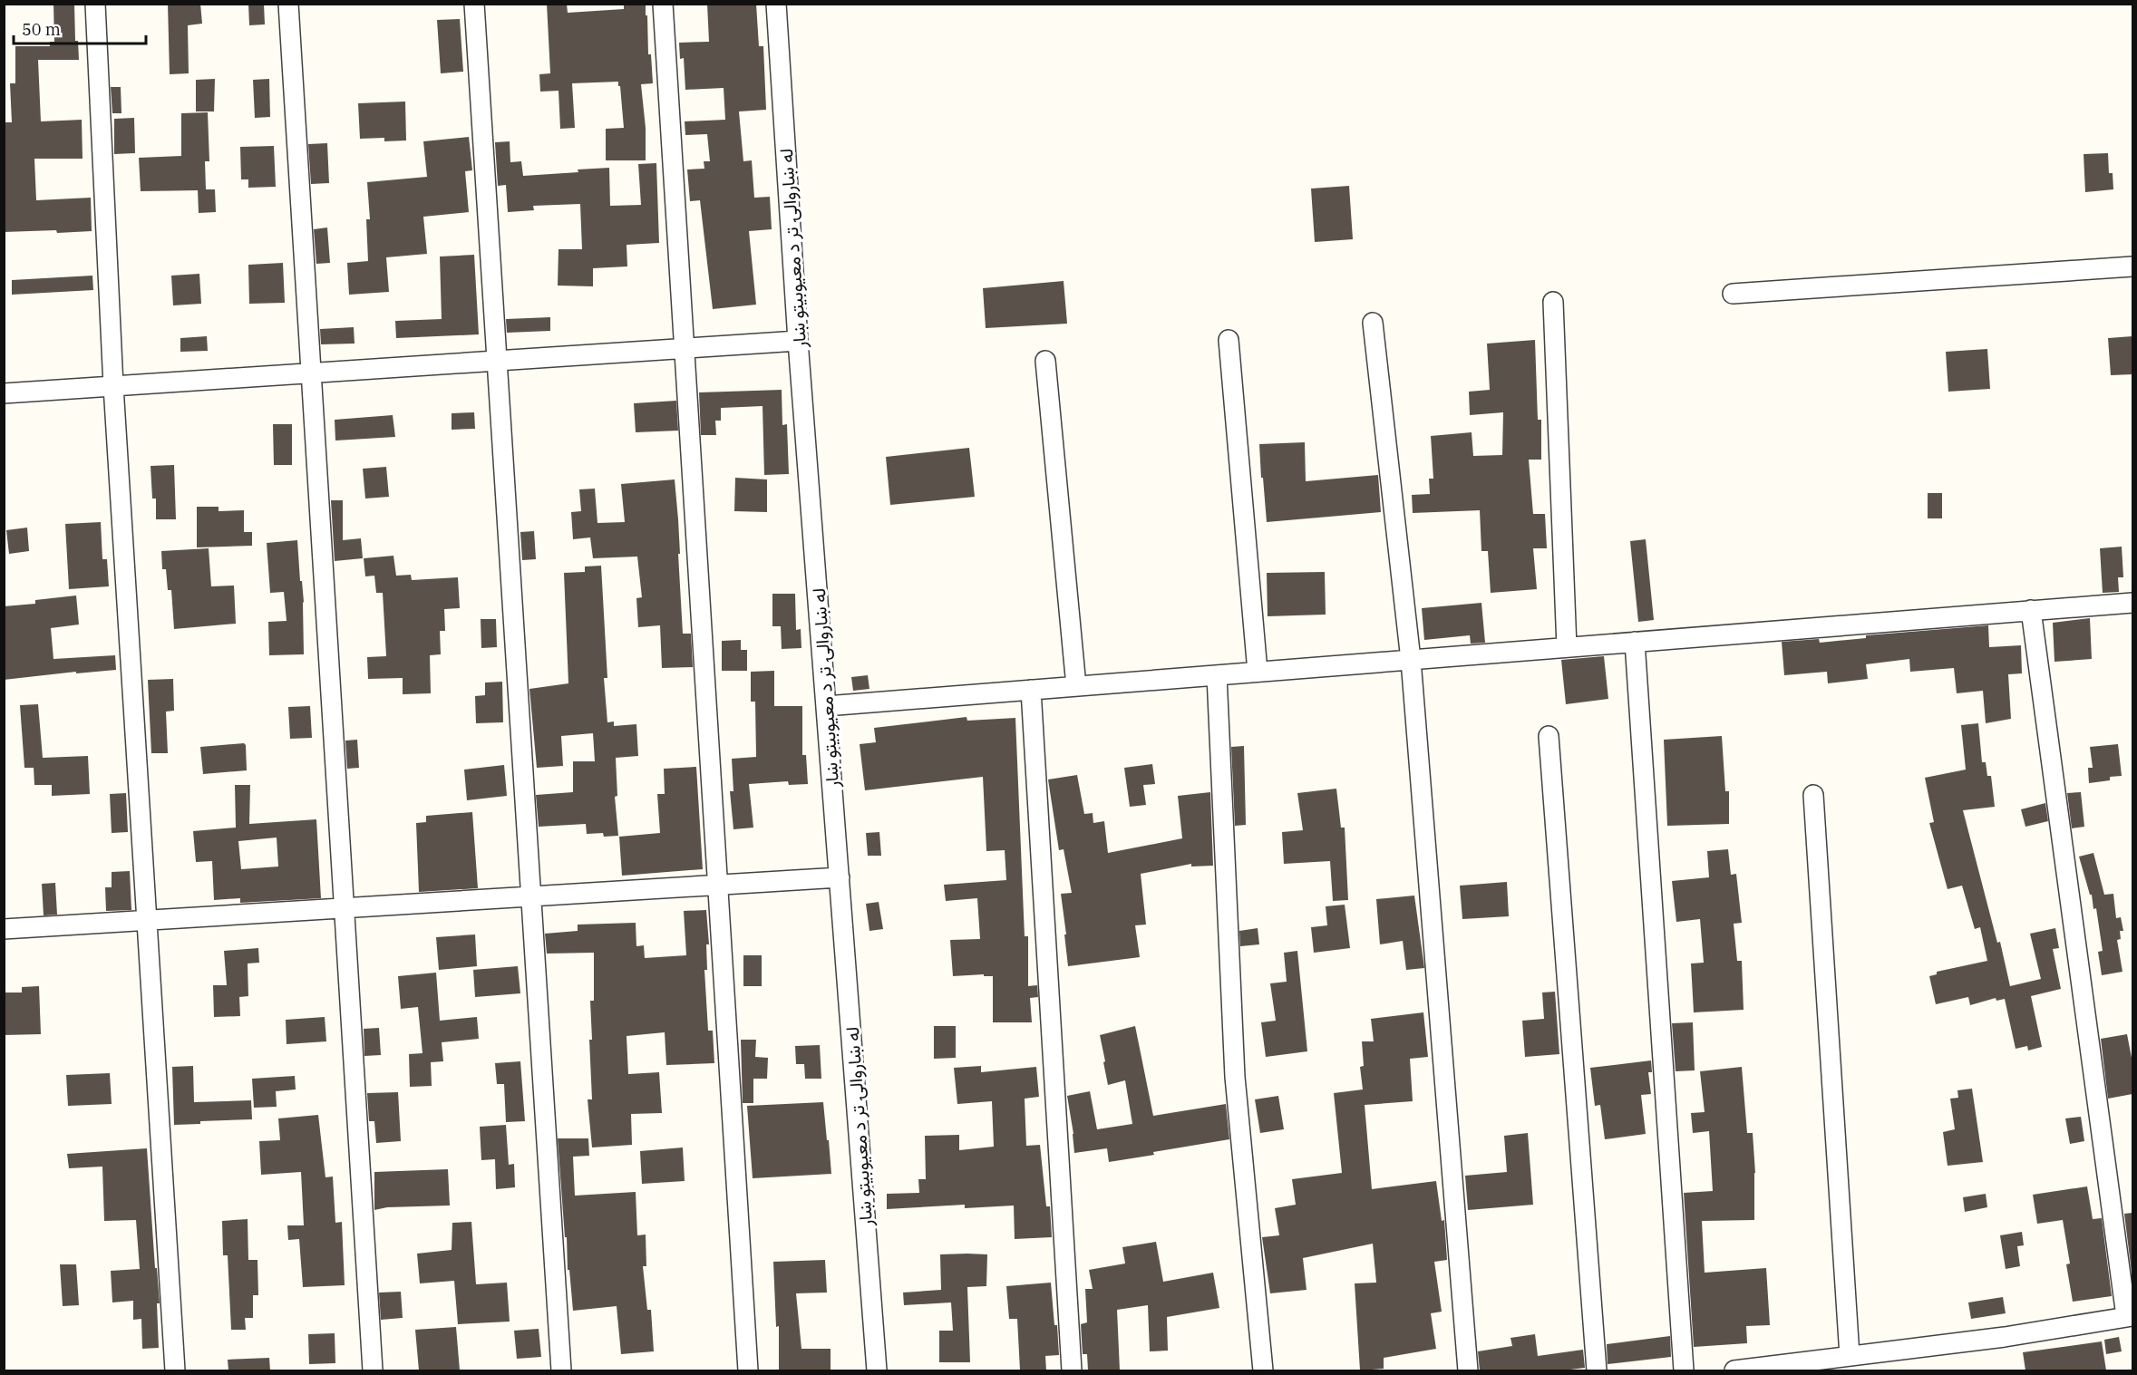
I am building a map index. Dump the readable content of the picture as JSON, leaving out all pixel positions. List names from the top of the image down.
{
  "streets": {
    "street": ["له ښاروالۍ تر د معیوبیتو ښار"]
  },
  "scale_bar": "50 m"
}
